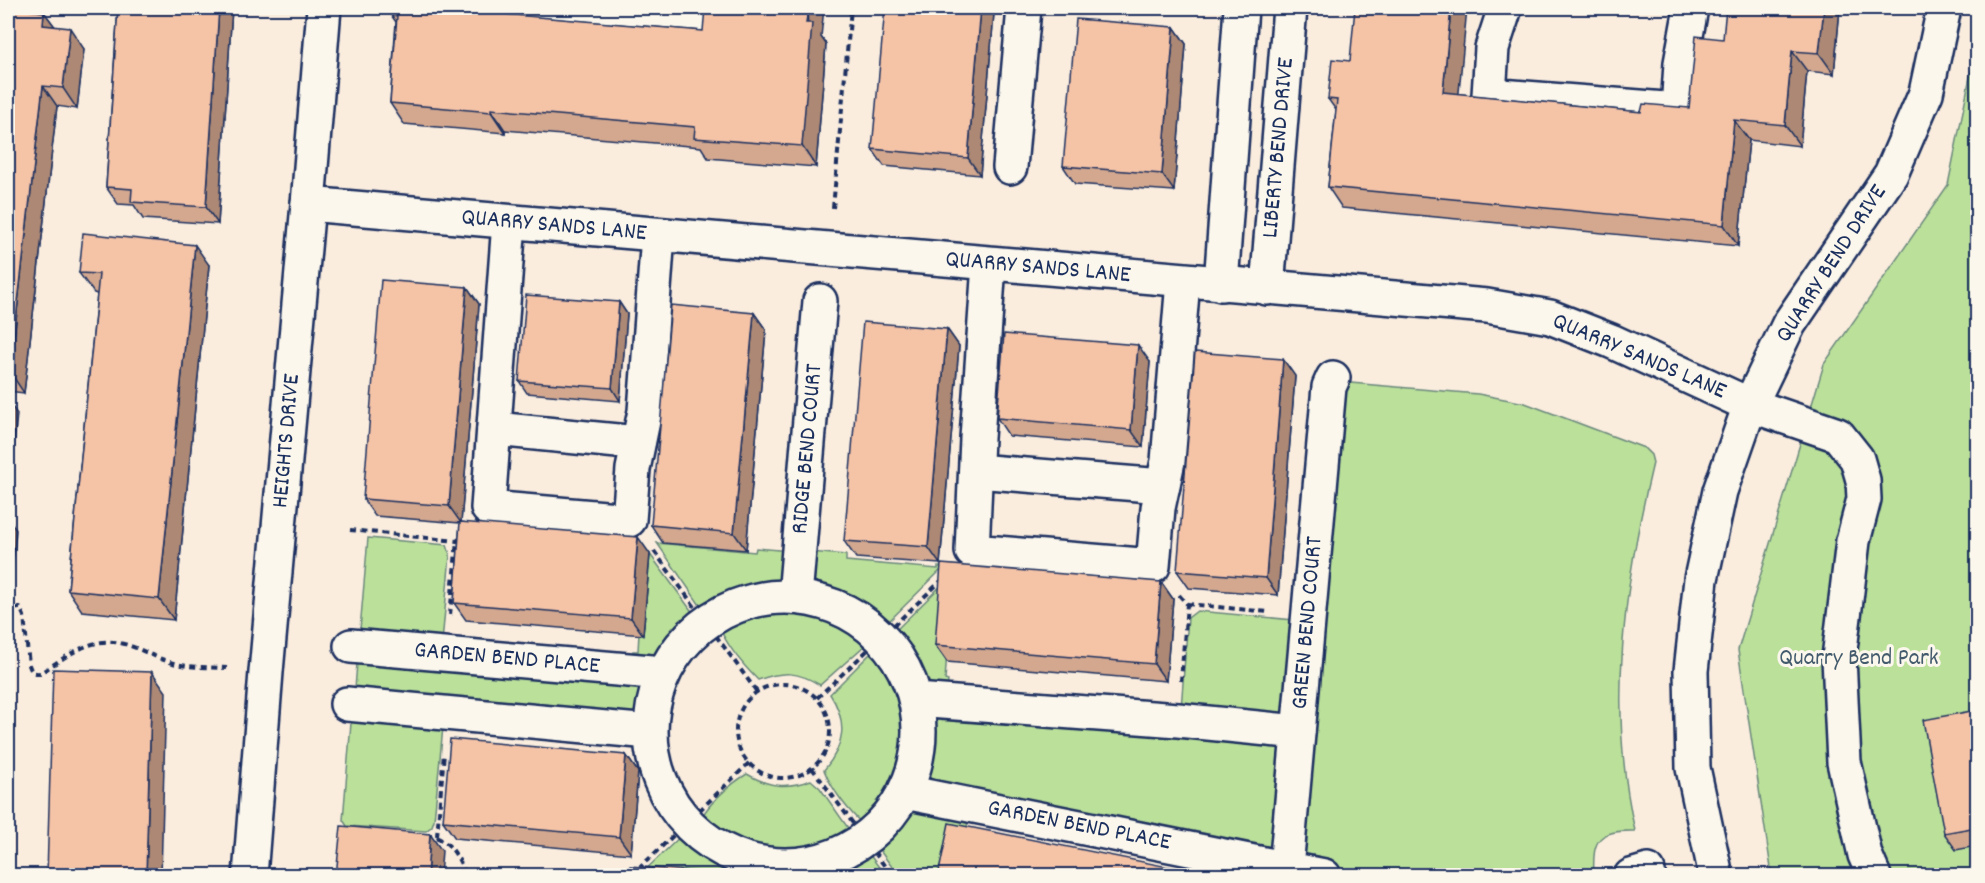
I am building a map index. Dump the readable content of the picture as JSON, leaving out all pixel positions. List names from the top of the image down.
{
  "streets": {
    "street": [
      "LIBERTY BEND DRIVE",
      "QUARRY SANDS LANE",
      "QUARRY BEND DRIVE",
      "HEIGHTS DRIVE",
      "RIDGE BEND COURT",
      "GREEN BEND COURT",
      "GARDEN BEND PLACE"
    ]
  },
  "crossings": [
    ["LIBERTY BEND DRIVE", "QUARRY SANDS LANE"],
    ["QUARRY SANDS LANE", "QUARRY BEND DRIVE"],
    ["QUARRY SANDS LANE", "HEIGHTS DRIVE"],
    ["GREEN BEND COURT", "GARDEN BEND PLACE"]
  ],
  "parks": ["Quarry Bend Park"]
}
